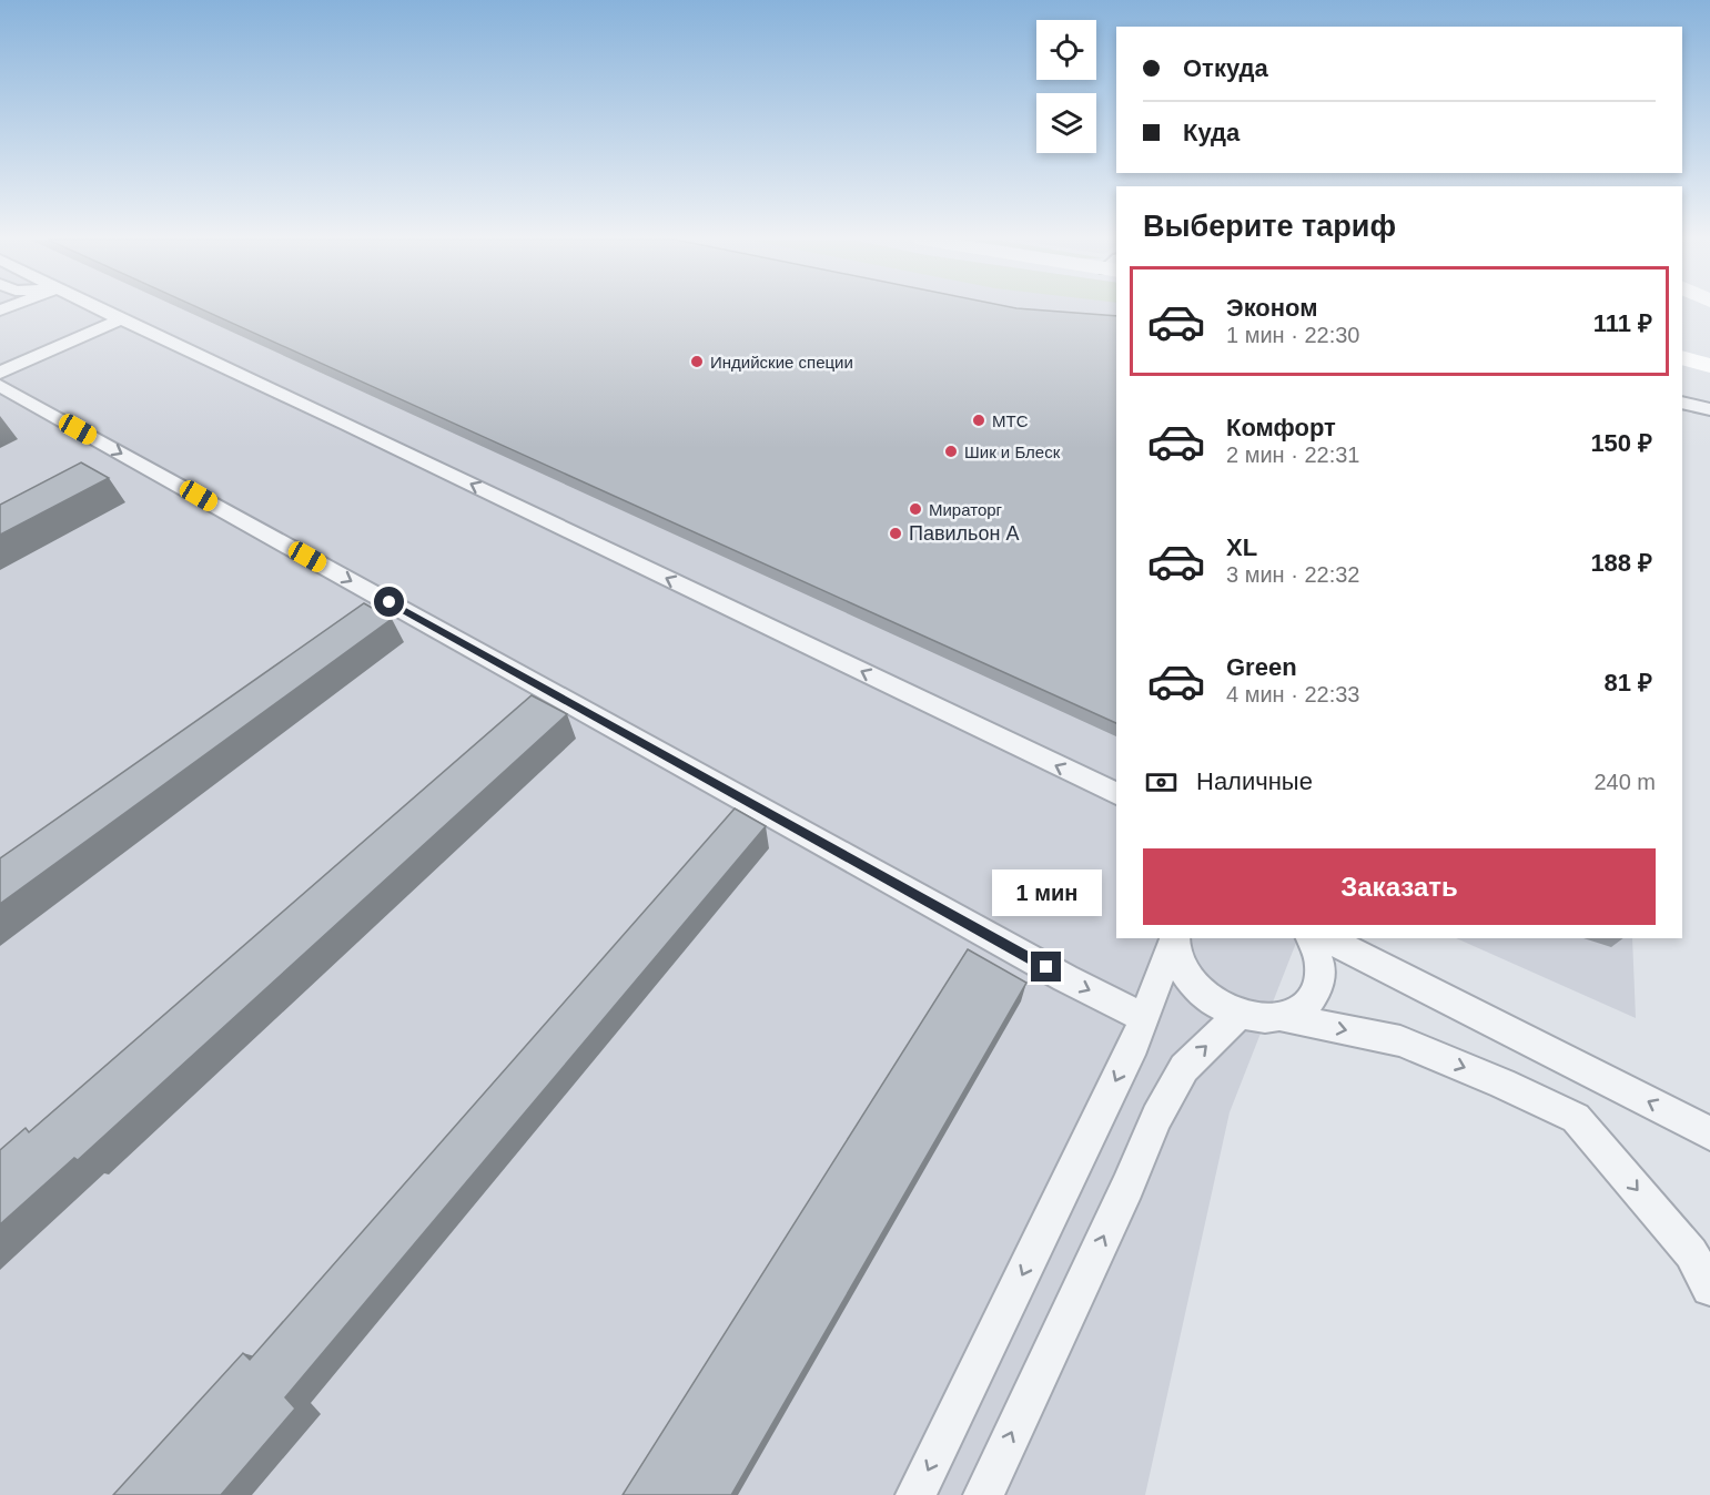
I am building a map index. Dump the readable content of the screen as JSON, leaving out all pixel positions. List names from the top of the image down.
{
  "places": [
    "Индийские специи",
    "МТС",
    "Шик и Блеск",
    "Мираторг",
    "Павильон А"
  ],
  "page": {
    "banner": ["Откуда", "Куда"],
    "heading": "Выберите тариф",
    "list": [
      {
        "name": "Эконом",
        "note": "1 мин · 22:30",
        "value": "111 ₽"
      },
      {
        "name": "Комфорт",
        "note": "2 мин · 22:31",
        "value": "150 ₽"
      },
      {
        "name": "XL",
        "note": "3 мин · 22:32",
        "value": "188 ₽"
      },
      {
        "name": "Green",
        "note": "4 мин · 22:33",
        "value": "81 ₽"
      }
    ],
    "pay": ["Наличные", "240 m"],
    "buttons": "Заказать",
    "bubble": "1 мин"
  }
}
